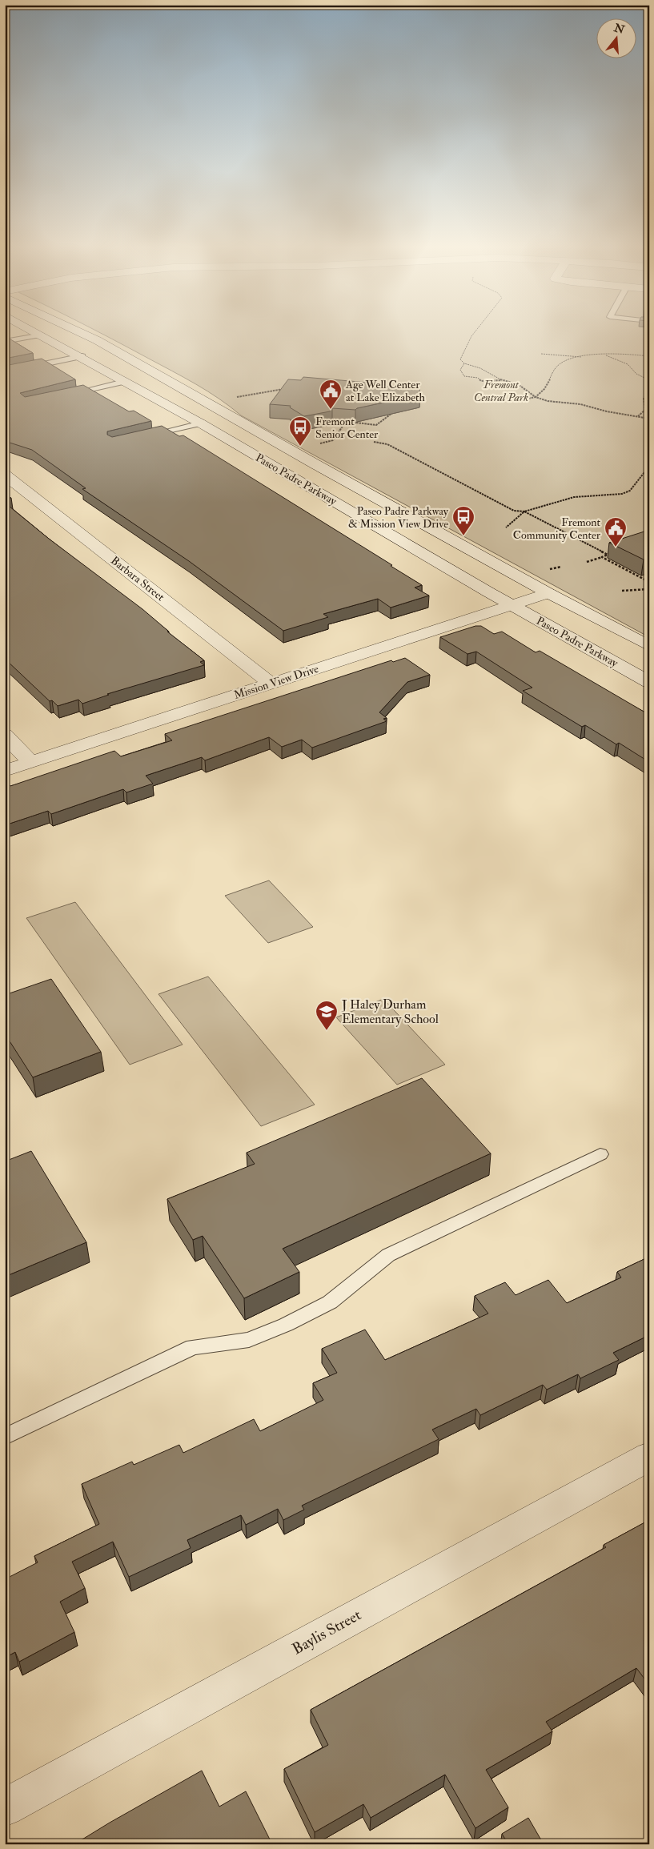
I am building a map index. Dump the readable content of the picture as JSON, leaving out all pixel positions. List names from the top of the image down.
{
  "streets": {
    "street": [
      "Paseo Padre Parkway",
      "Barbara Street",
      "Mission View Drive",
      "Baylis Street"
    ]
  },
  "crossings": [
    ["Paseo Padre Parkway", "Mission View Drive"],
    ["Barbara Street", "Mission View Drive"]
  ],
  "parks": ["Fremont Central Park"],
  "places": {
    "public building": ["Age Well Center at Lake Elizabeth", "Fremont Community Center"],
    "bus stop": ["Fremont Senior Center", "Paseo Padre Parkway & Mission View Drive"],
    "school or university": ["J Haley Durham Elementary School"]
  },
  "north": "top"
}
